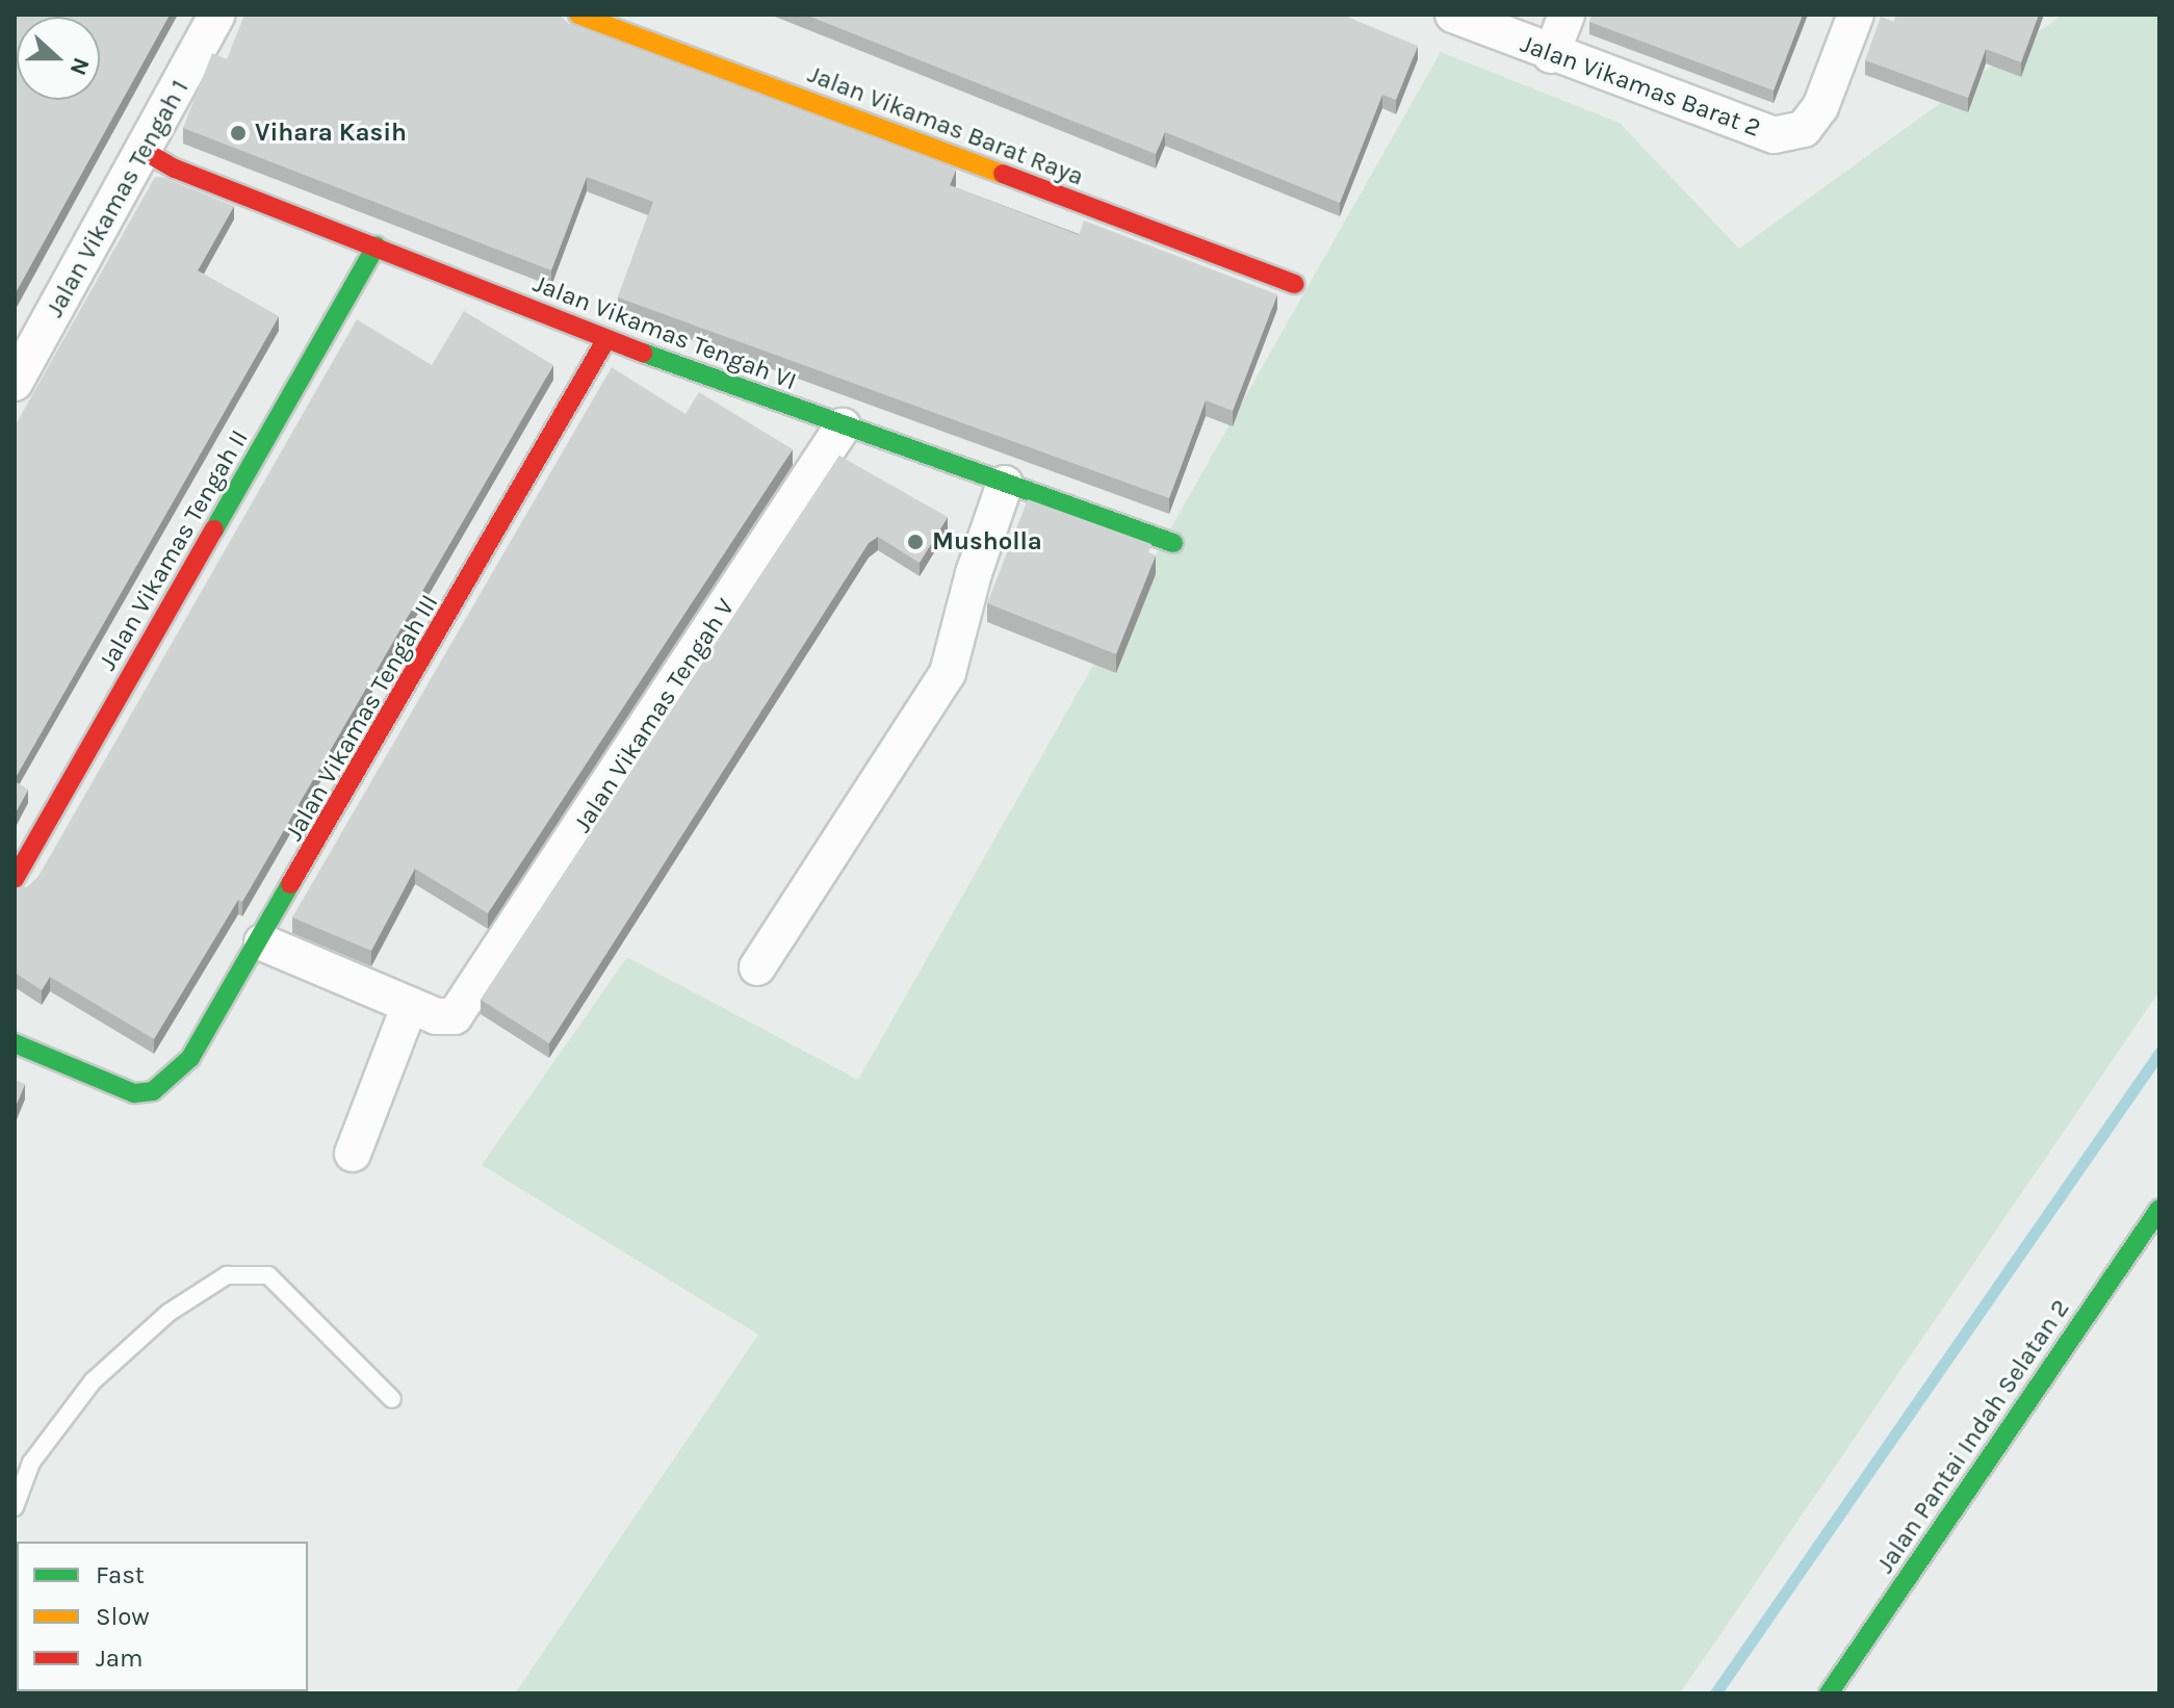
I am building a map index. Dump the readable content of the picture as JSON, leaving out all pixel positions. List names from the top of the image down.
{
  "streets": {
    "street": [
      "Jalan Vikamas Barat 2",
      "Jalan Vikamas Barat Raya",
      "Jalan Vikamas Tengah 1",
      "Jalan Vikamas Tengah VI",
      "Jalan Vikamas Tengah II",
      "Jalan Vikamas Tengah V",
      "Jalan Vikamas Tengah III",
      "Jalan Pantai Indah Selatan 2"
    ]
  },
  "crossings": [
    ["Jalan Vikamas Tengah 1", "Jalan Vikamas Tengah VI"],
    ["Jalan Vikamas Tengah VI", "Jalan Vikamas Tengah II"],
    ["Jalan Vikamas Tengah VI", "Jalan Vikamas Tengah V"],
    ["Jalan Vikamas Tengah VI", "Jalan Vikamas Tengah III"]
  ],
  "places": ["Vihara Kasih", "Musholla"],
  "legend": ["Fast", "Slow", "Jam"],
  "north": "right"
}
